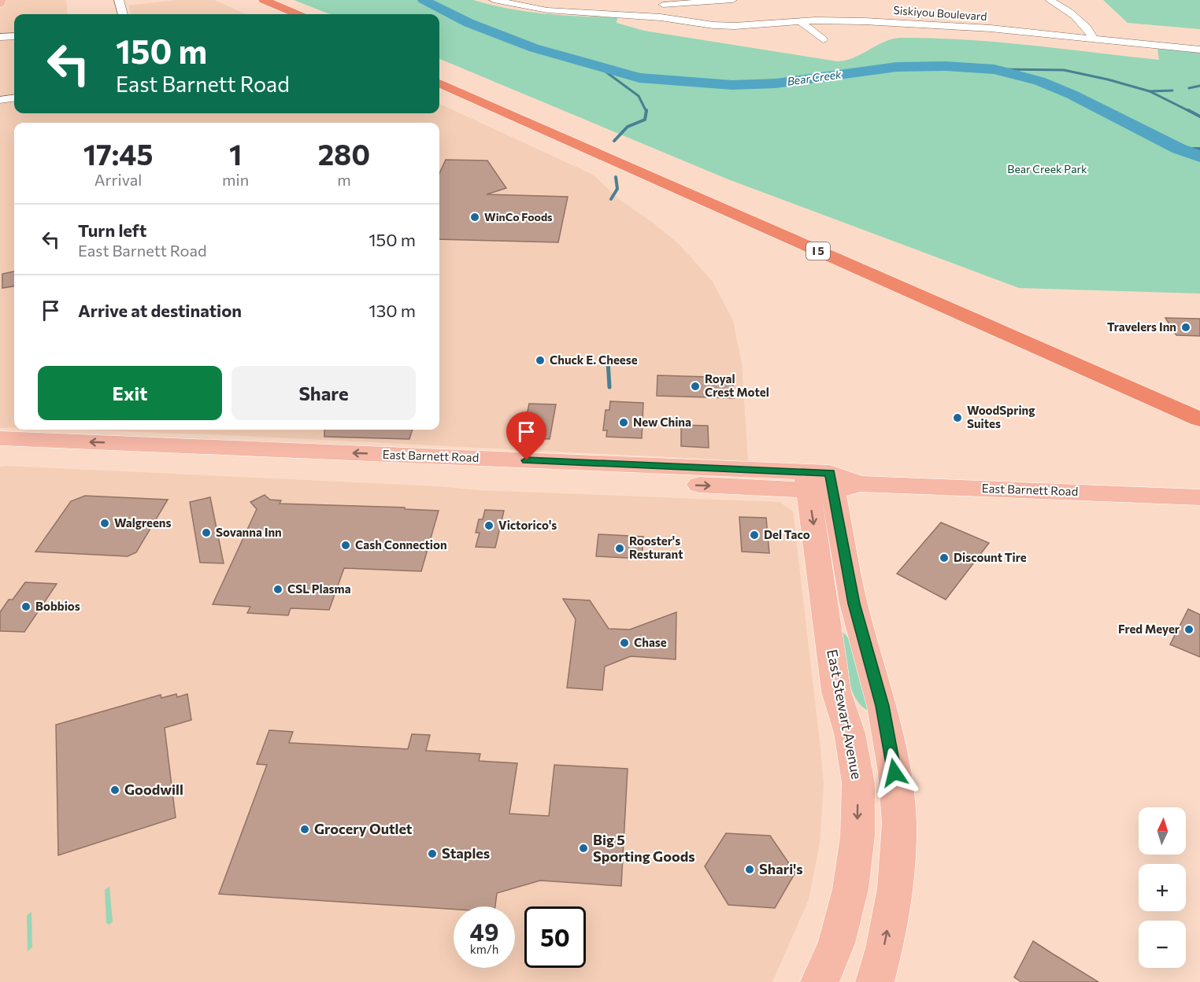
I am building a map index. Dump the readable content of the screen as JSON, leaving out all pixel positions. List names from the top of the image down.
{
  "streets": {
    "highway": ["I 5"],
    "main road": ["East Barnett Road", "East Stewart Avenue"],
    "street": ["Siskiyou Boulevard"]
  },
  "crossings": [
    ["East Barnett Road", "East Stewart Avenue"]
  ],
  "water": ["Bear Creek"],
  "parks": ["Bear Creek Park"],
  "places": [
    "WinCo Foods",
    "Travelers Inn",
    "Chuck E. Cheese",
    "Royal Crest Motel",
    "WoodSpring Suites",
    "New China",
    "Walgreens",
    "Victorico's",
    "Sovanna Inn",
    "Del Taco",
    "Cash Connection",
    "Rooster's Resturant",
    "Discount Tire",
    "CSL Plasma",
    "Bobbios",
    "Fred Meyer",
    "Chase",
    "Goodwill",
    "Grocery Outlet",
    "Big 5 Sporting Goods",
    "Staples",
    "Shari's"
  ],
  "north": "top",
  "page": {
    "turn": ["150 m", "East Barnett Road"],
    "eta": [
      "17:45",
      "Arrival",
      "1",
      "min",
      "280",
      "m"
    ],
    "list": [
      {
        "name": "Turn left",
        "note": "East Barnett Road",
        "value": "150 m"
      },
      {
        "name": "Arrive at destination",
        "value": "130 m"
      }
    ],
    "buttons": ["Exit", "Share"],
    "map_buttons": ["+", "−"],
    "speed": "49 km/h",
    "limit": "50"
  }
}
